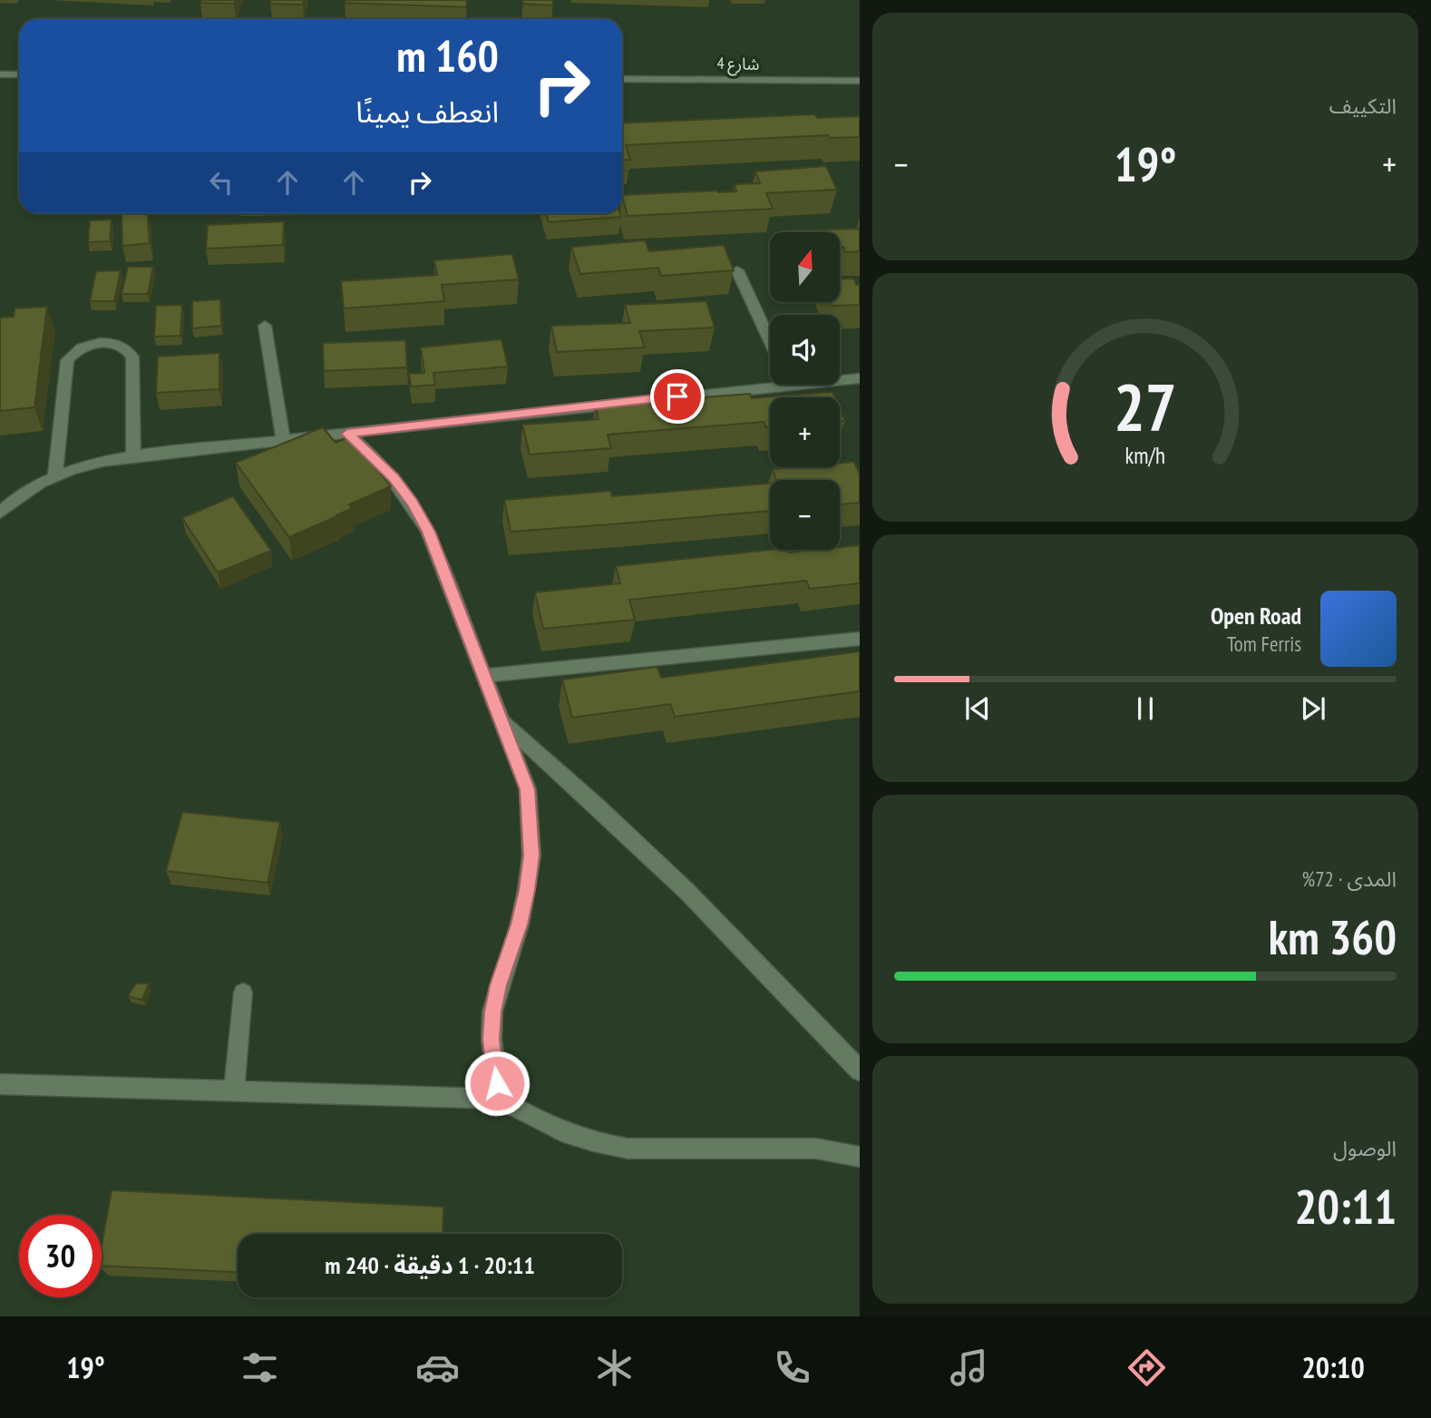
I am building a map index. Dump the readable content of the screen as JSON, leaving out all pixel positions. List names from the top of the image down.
{
  "streets": {
    "street": ["شارع 4"]
  },
  "north": "top",
  "page": {
    "tile": [
      "التكييف",
      ["المدى · 72%", "360 km"],
      ["الوصول", "20:11"]
    ],
    "turn": ["160 m", "انعطف يمينًا"],
    "heat": ["−", "19°", "+"],
    "map_buttons": ["+", "−"],
    "song": ["Open Road", "Tom Ferris"],
    "limit": "30",
    "trip": "20:11 · 1 دقيقة · 240 m",
    "tabs": ["20:10", "19°"],
    "gauge": ["27", "km/h"]
  }
}
